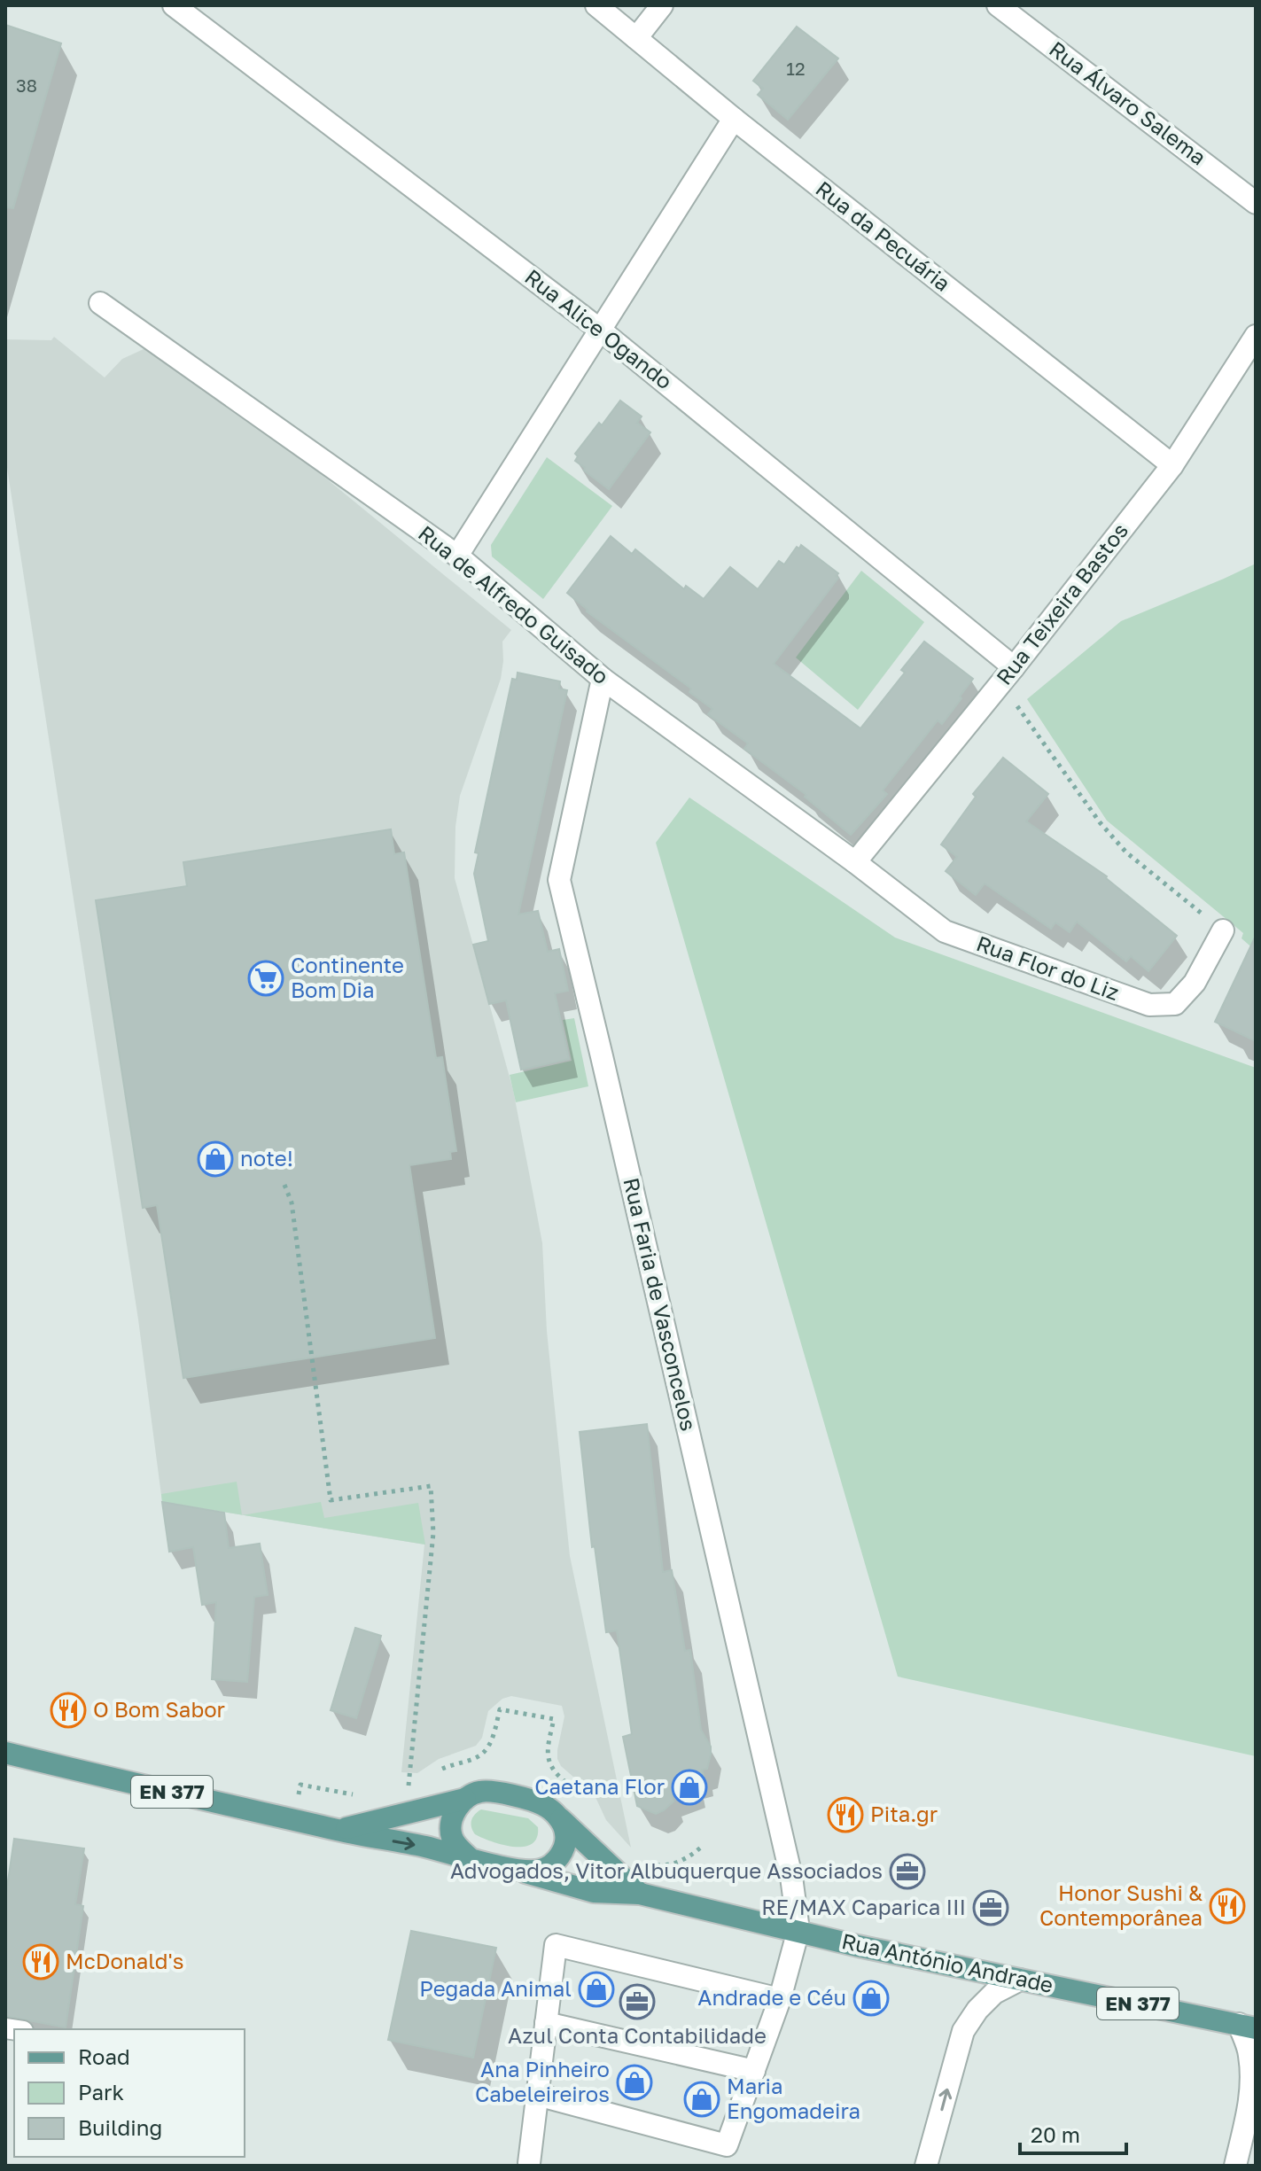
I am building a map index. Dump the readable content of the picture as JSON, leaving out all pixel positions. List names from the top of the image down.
{
  "streets": {
    "main road": ["EN 377", "Rua António Andrade"],
    "street": [
      "Rua Álvaro Salema",
      "Rua da Pecuária",
      "Rua Alice Ogando",
      "Rua Teixeira Bastos",
      "Rua de Alfredo Guisado",
      "Rua Flor do Liz",
      "Rua Faria de Vasconcelos"
    ]
  },
  "crossings": [
    ["Rua da Pecuária", "Rua Teixeira Bastos"],
    ["Rua Alice Ogando", "Rua Teixeira Bastos"],
    ["Rua Teixeira Bastos", "Rua de Alfredo Guisado"],
    ["Rua Teixeira Bastos", "Rua Flor do Liz"],
    ["Rua de Alfredo Guisado", "Rua Flor do Liz"],
    ["Rua de Alfredo Guisado", "Rua Faria de Vasconcelos"],
    ["Rua Faria de Vasconcelos", "Rua António Andrade"],
    ["EN 377", "Rua António Andrade"]
  ],
  "places": {
    "supermarket": ["Continente Bom Dia"],
    "shop": [
      "note!",
      "Caetana Flor",
      "Pegada Animal",
      "Andrade e Céu",
      "Ana Pinheiro Cabeleireiros",
      "Maria Engomadeira"
    ],
    "restaurant": [
      "O Bom Sabor",
      "Pita.gr",
      "Honor Sushi & Contemporânea",
      "McDonald's"
    ],
    "office": ["Advogados, Vitor Albuquerque Associados", "RE/MAX Caparica III", "Azul Conta Contabilidade"]
  },
  "house_numbers": ["12", "38"],
  "legend": ["Road", "Park", "Building"],
  "scale_bar": "20 m"
}
